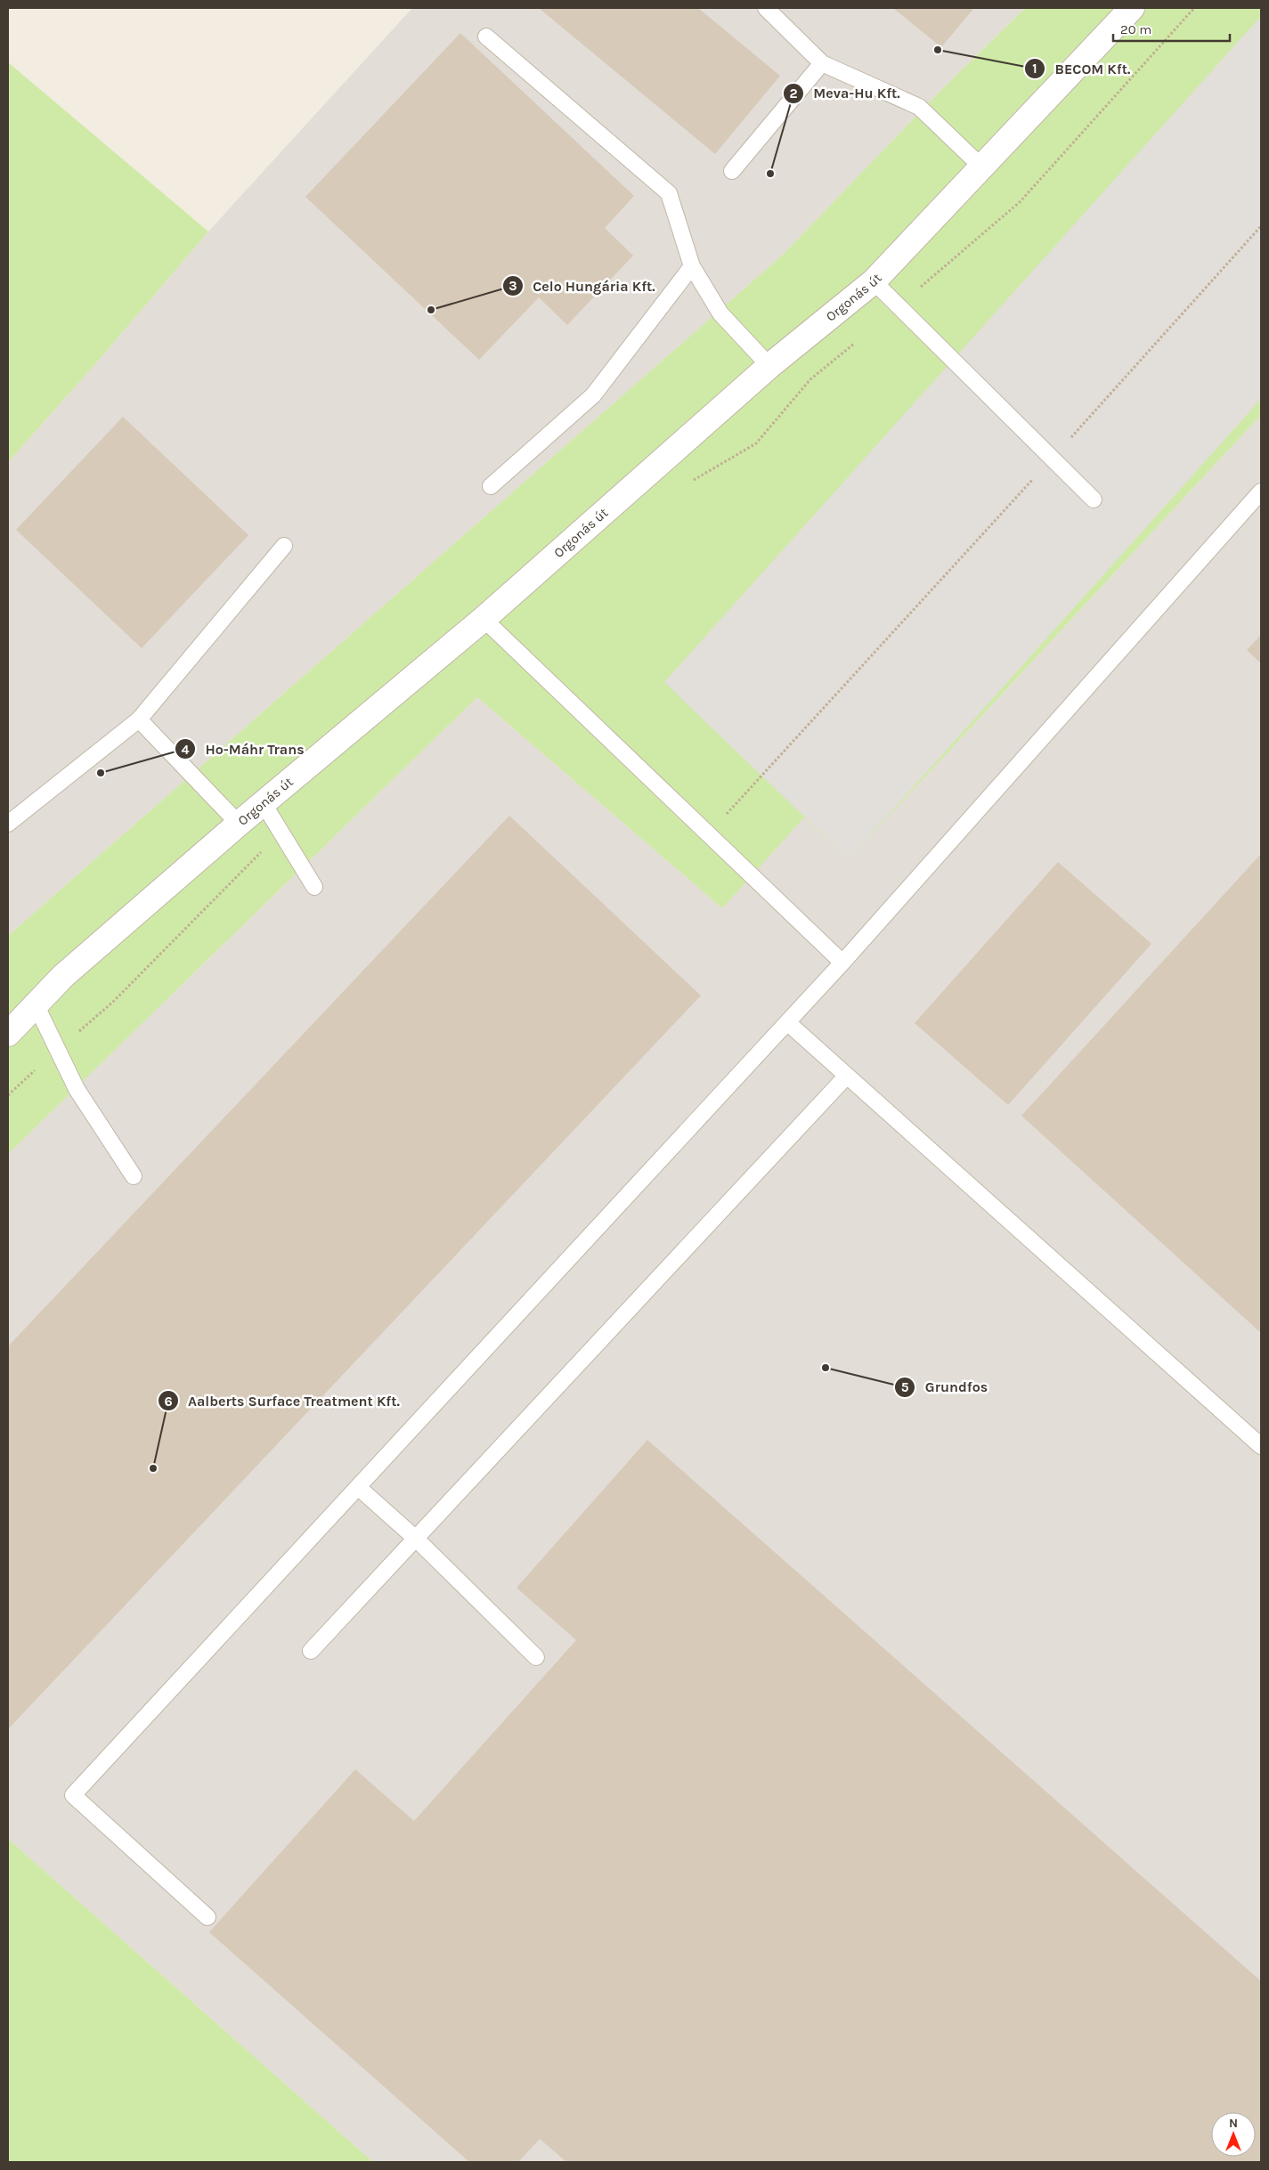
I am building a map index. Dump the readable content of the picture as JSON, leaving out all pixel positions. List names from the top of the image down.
{
  "streets": {
    "street": ["Orgonás út"]
  },
  "places": [
    "BECOM Kft.",
    "Meva-Hu Kft.",
    "Celo Hungária Kft.",
    "Ho-Máhr Trans",
    "Grundfos",
    "Aalberts Surface Treatment Kft."
  ],
  "scale_bar": "20 m",
  "north": "top"
}
